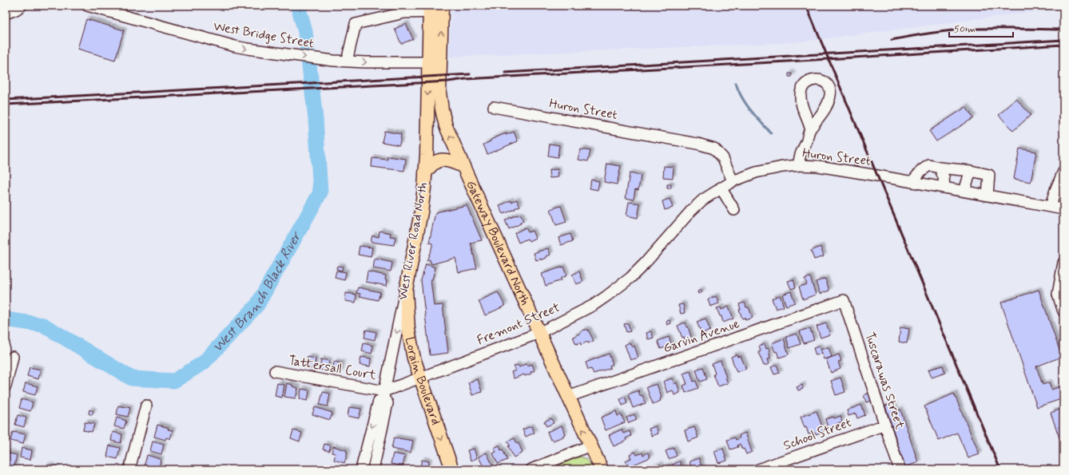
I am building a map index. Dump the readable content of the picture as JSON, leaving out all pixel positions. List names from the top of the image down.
{
  "streets": {
    "main road": ["West River Road North", "Gateway Boulevard North", "Lorain Boulevard"],
    "street": [
      "West Bridge Street",
      "Huron Street",
      "Fremont Street",
      "Garvin Avenue",
      "Tattersall Court",
      "Tuscarawas Street",
      "School Street"
    ]
  },
  "crossings": [
    ["West Bridge Street", "West River Road North"],
    ["West Bridge Street", "Gateway Boulevard North"],
    ["Huron Street", "Fremont Street"],
    ["West River Road North", "Gateway Boulevard North"],
    ["West River Road North", "Fremont Street"],
    ["West River Road North", "Tattersall Court"],
    ["West River Road North", "Lorain Boulevard"],
    ["Gateway Boulevard North", "Fremont Street"],
    ["Gateway Boulevard North", "Garvin Avenue"],
    ["Fremont Street", "Tattersall Court"],
    ["Fremont Street", "Lorain Boulevard"],
    ["Garvin Avenue", "Tuscarawas Street"],
    ["Tuscarawas Street", "School Street"]
  ],
  "one_way": [
    "West Bridge Street",
    "West River Road North",
    "Gateway Boulevard North",
    "Lorain Boulevard"
  ],
  "water": ["West Branch Black River"],
  "scale_bar": "50 m"
}
